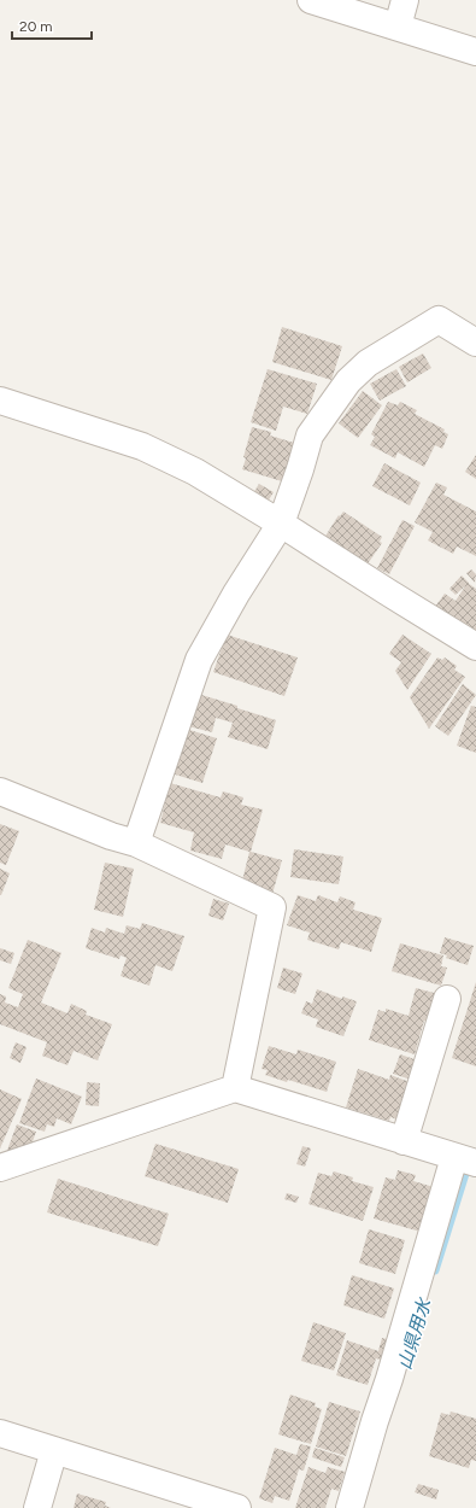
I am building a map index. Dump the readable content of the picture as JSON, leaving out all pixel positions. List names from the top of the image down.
{
  "water": ["山県用水"],
  "scale_bar": "20 m"
}
